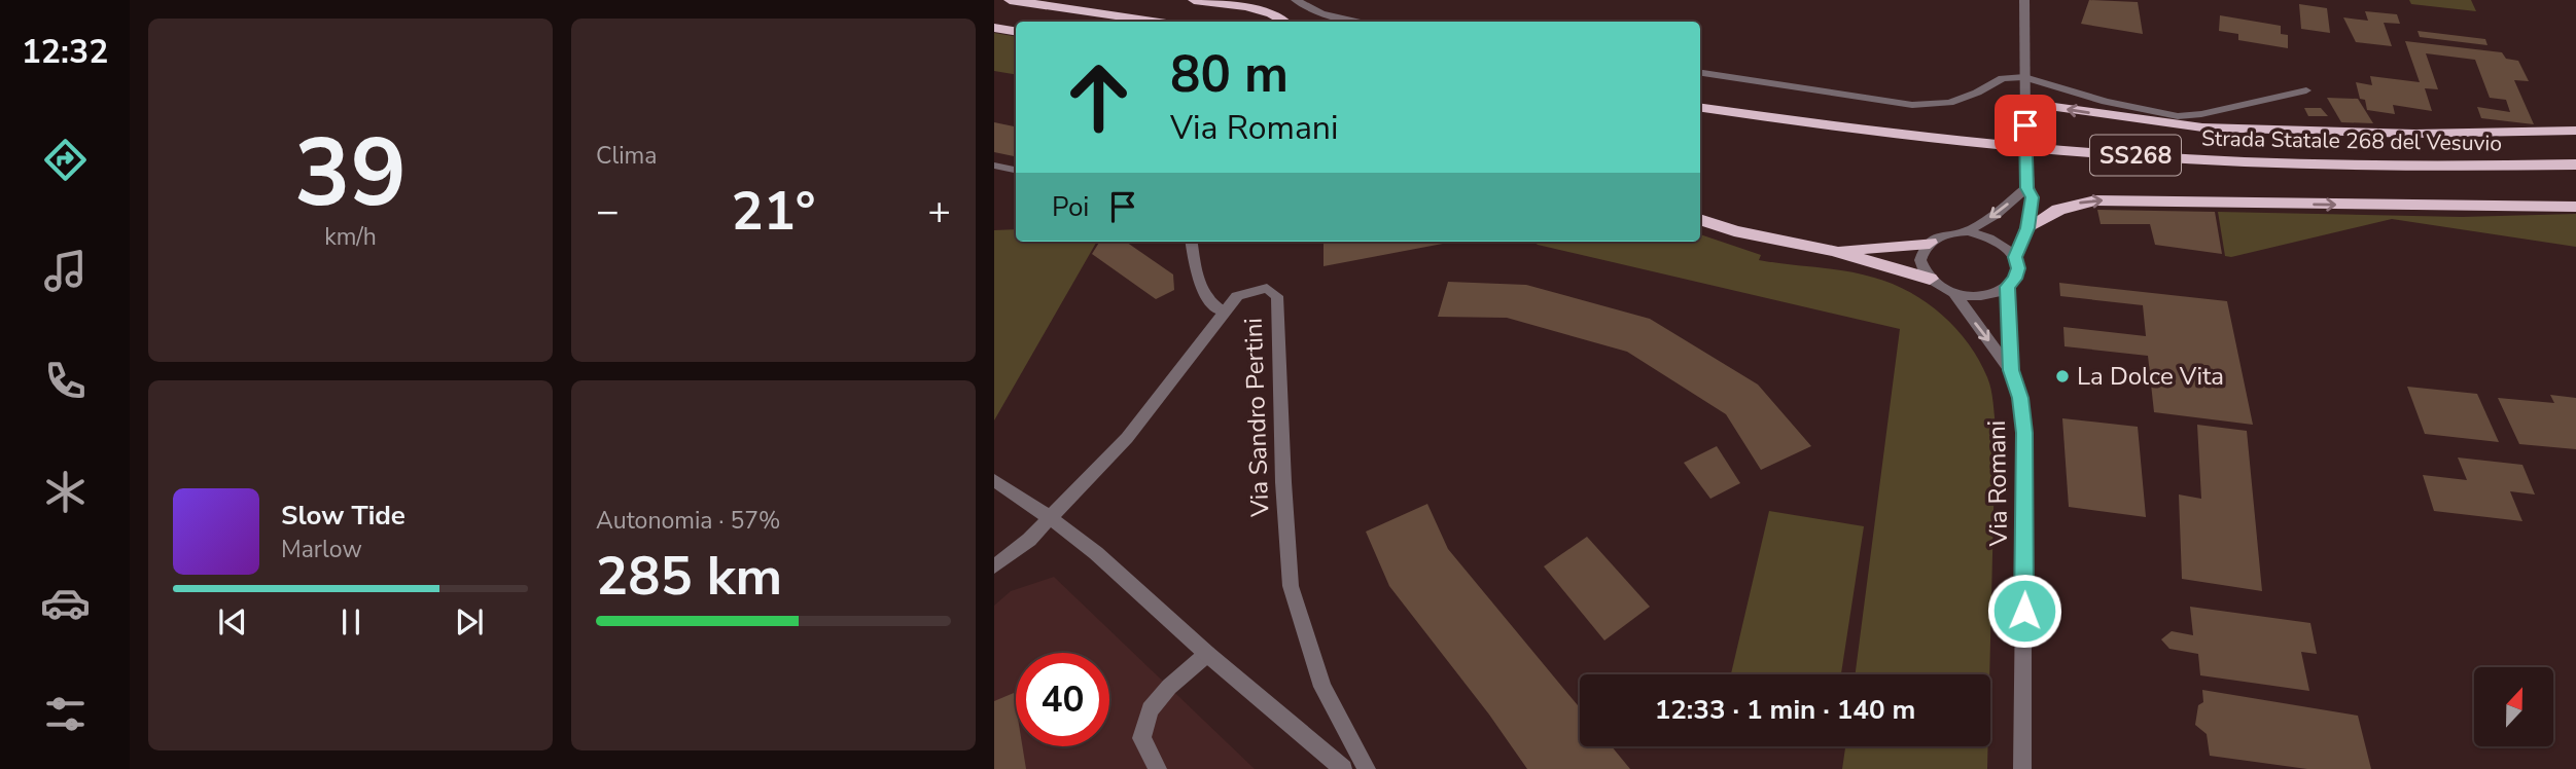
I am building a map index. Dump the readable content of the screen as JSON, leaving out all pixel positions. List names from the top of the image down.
{
  "streets": {
    "highway": ["Strada Statale 268 del Vesuvio", "SS268"],
    "street": ["Via Sandro Pertini", "Via Romani"]
  },
  "places": ["La Dolce Vita"],
  "north": "top",
  "page": {
    "tabs": "12:32",
    "tile": [
      ["39", "km/h"],
      "Clima",
      ["Autonomia · 57%", "285 km"]
    ],
    "turn": ["80 m", "Via Romani"],
    "then": "Poi",
    "heat": ["−", "21°", "+"],
    "song": ["Slow Tide", "Marlow"],
    "limit": "40",
    "trip": "12:33 · 1 min · 140 m"
  }
}
